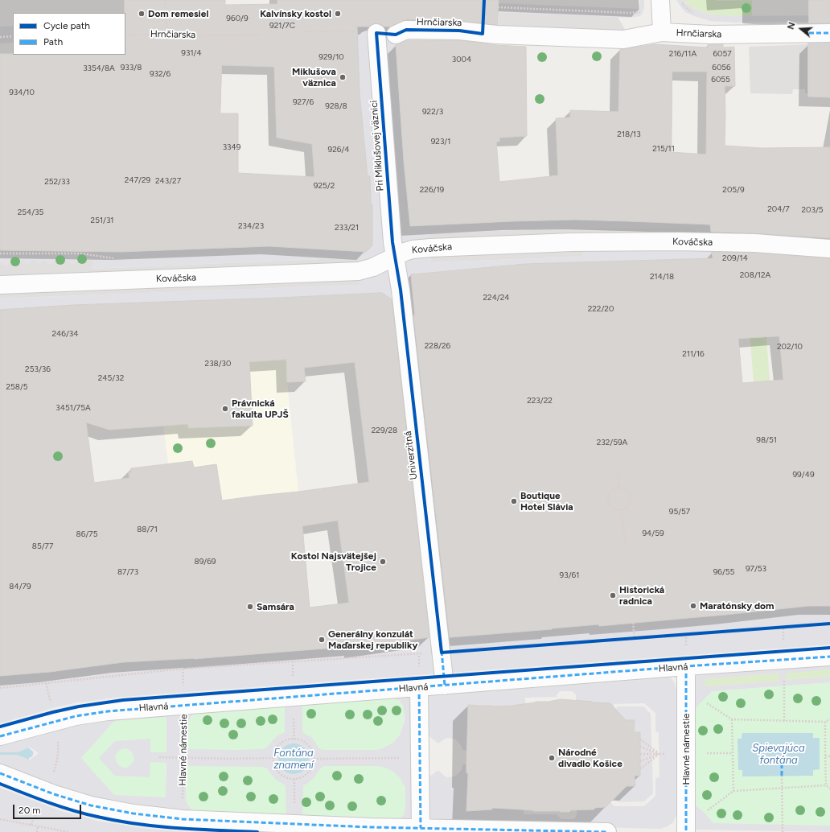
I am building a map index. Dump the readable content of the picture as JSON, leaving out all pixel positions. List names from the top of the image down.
{
  "streets": {
    "street": [
      "Hrnčiarska",
      "Pri Miklušovej väznici",
      "Kováčska",
      "Univerzitná",
      "Hlavná",
      "Hlavné námestie"
    ]
  },
  "crossings": [
    ["Pri Miklušovej väznici", "Kováčska"],
    ["Pri Miklušovej väznici", "Univerzitná"],
    ["Kováčska", "Univerzitná"],
    ["Univerzitná", "Hlavná"],
    ["Hlavná", "Hlavné námestie"]
  ],
  "water": ["Spievajúca fontána", "Fontána znamení"],
  "places": [
    "Dom remesiel",
    "Kalvínsky kostol",
    "Miklušova väznica",
    "Právnická fakulta UPJŠ",
    "Boutique Hotel Slávia",
    "Kostol Najsvätejšej Trojice",
    "Historická radnica",
    "Maratónsky dom",
    "Samsára",
    "Generálny konzulát Maďarskej republiky",
    "Národné divadlo Košice"
  ],
  "house_numbers": [
    "960/9",
    "921/7C",
    "931/4",
    "216/11A",
    "6057",
    "929/10",
    "3004",
    "933/8",
    "6056",
    "3354/8A",
    "932/6",
    "6055",
    "934/10",
    "927/6",
    "928/8",
    "922/3",
    "218/13",
    "923/1",
    "3349",
    "215/11",
    "926/4",
    "247/29",
    "243/27",
    "252/33",
    "925/2",
    "226/19",
    "205/9",
    "204/7",
    "203/5",
    "254/35",
    "251/31",
    "234/23",
    "233/21",
    "209/14",
    "208/12A",
    "214/18",
    "224/24",
    "222/20",
    "246/34",
    "228/26",
    "202/10",
    "211/16",
    "238/30",
    "253/36",
    "245/32",
    "258/5",
    "223/22",
    "3451/75A",
    "229/28",
    "98/51",
    "232/59A",
    "99/49",
    "95/57",
    "88/71",
    "94/59",
    "86/75",
    "85/77",
    "89/69",
    "97/53",
    "87/73",
    "96/55",
    "93/61",
    "84/79"
  ],
  "legend": ["Cycle path", "Path"],
  "scale_bar": "20 m",
  "north": "left"
}
